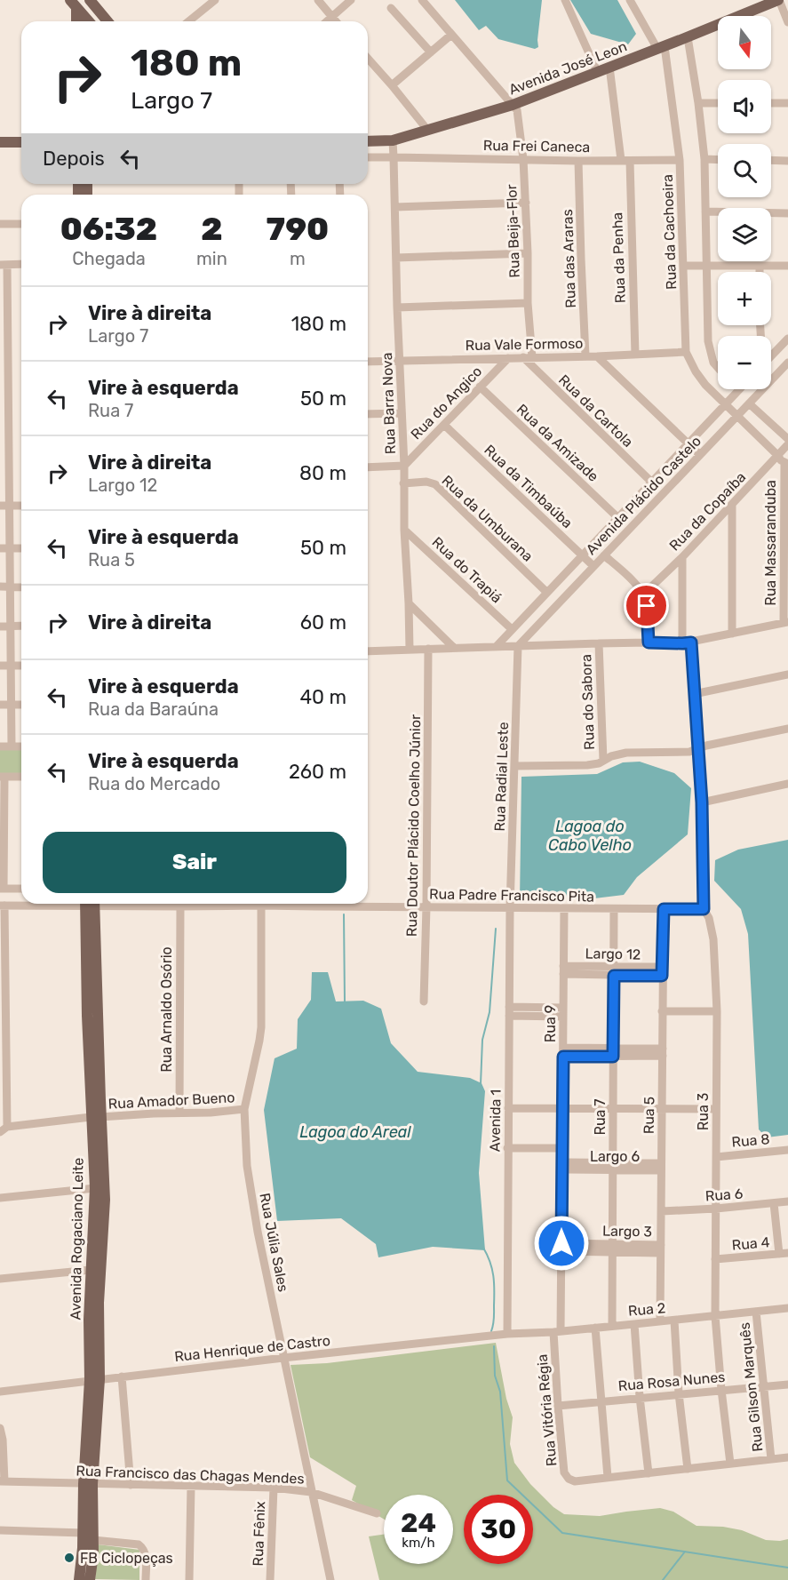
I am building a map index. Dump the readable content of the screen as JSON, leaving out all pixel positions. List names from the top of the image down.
{
  "streets": {
    "main road": ["Avenida José Leon", "Avenida Rogaciano Leite"],
    "street": [
      "Rua Frei Caneca",
      "Rua Beija-Flor",
      "Rua da Cachoeira",
      "Rua da Penha",
      "Rua das Araras",
      "Rua Vale Formoso",
      "Rua do Angico",
      "Rua Barra Nova",
      "Rua da Cartola",
      "Rua da Amizade",
      "Rua da Timbaúba",
      "Avenida Plácido Castelo",
      "Rua da Copaíba",
      "Rua da Umburana",
      "Rua Massaranduba",
      "Rua do Trapiá",
      "Rua do Sabora",
      "Rua Radial Leste",
      "Rua Doutor Plácido Coelho Júnior",
      "Rua Padre Francisco Pita",
      "Largo 12",
      "Rua Arnaldo Osório",
      "Rua 9",
      "Rua Amador Bueno",
      "Rua 3",
      "Rua 5",
      "Rua 7",
      "Avenida 1",
      "Rua 8",
      "Largo 6",
      "Rua 6",
      "Largo 3",
      "Rua Júlia Sales",
      "Rua 4",
      "Rua 2",
      "Rua Henrique de Castro",
      "Rua Rosa Nunes",
      "Rua Gilson Marquês",
      "Rua Vitória Régia",
      "Rua Francisco das Chagas Mendes",
      "Rua Fênix"
    ]
  },
  "crossings": [
    ["Avenida José Leon", "Rua Beija-Flor"],
    ["Avenida José Leon", "Rua da Cachoeira"],
    ["Avenida José Leon", "Rua da Penha"],
    ["Rua Frei Caneca", "Rua Beija-Flor"],
    ["Rua Frei Caneca", "Rua da Cachoeira"],
    ["Rua Frei Caneca", "Rua da Penha"],
    ["Rua Frei Caneca", "Rua das Araras"],
    ["Rua Frei Caneca", "Rua Barra Nova"],
    ["Rua Beija-Flor", "Rua Vale Formoso"],
    ["Rua Beija-Flor", "Rua da Cartola"],
    ["Rua da Cachoeira", "Rua Vale Formoso"],
    ["Rua da Cachoeira", "Avenida Plácido Castelo"],
    ["Rua da Cachoeira", "Rua da Copaíba"],
    ["Rua da Cachoeira", "Rua Massaranduba"],
    ["Rua da Penha", "Rua Vale Formoso"],
    ["Rua das Araras", "Rua Vale Formoso"],
    ["Rua Vale Formoso", "Rua do Angico"],
    ["Rua Vale Formoso", "Rua Barra Nova"],
    ["Rua Vale Formoso", "Rua da Cartola"],
    ["Rua do Angico", "Rua Barra Nova"],
    ["Rua do Angico", "Rua da Amizade"],
    ["Rua do Angico", "Rua da Timbaúba"],
    ["Rua Barra Nova", "Rua da Umburana"],
    ["Rua Barra Nova", "Rua do Trapiá"],
    ["Rua da Cartola", "Avenida Plácido Castelo"],
    ["Rua da Amizade", "Avenida Plácido Castelo"],
    ["Rua da Timbaúba", "Avenida Plácido Castelo"],
    ["Avenida Plácido Castelo", "Rua da Umburana"],
    ["Avenida Plácido Castelo", "Rua do Trapiá"],
    ["Avenida Plácido Castelo", "Rua Radial Leste"],
    ["Rua da Copaíba", "Rua 3"],
    ["Rua Radial Leste", "Rua Padre Francisco Pita"],
    ["Rua Radial Leste", "Avenida 1"],
    ["Rua Doutor Plácido Coelho Júnior", "Rua Padre Francisco Pita"],
    ["Rua Padre Francisco Pita", "Rua 9"],
    ["Rua Padre Francisco Pita", "Rua 3"],
    ["Rua Padre Francisco Pita", "Rua 5"],
    ["Rua Padre Francisco Pita", "Rua 7"],
    ["Rua Padre Francisco Pita", "Avenida 1"],
    ["Rua Padre Francisco Pita", "Rua Júlia Sales"],
    ["Largo 12", "Rua 9"],
    ["Largo 12", "Rua 5"],
    ["Largo 12", "Rua 7"],
    ["Rua Arnaldo Osório", "Rua Amador Bueno"],
    ["Rua 9", "Largo 6"],
    ["Rua 9", "Largo 3"],
    ["Rua 9", "Rua 2"],
    ["Rua 9", "Rua Vitória Régia"],
    ["Rua Amador Bueno", "Avenida Rogaciano Leite"],
    ["Rua Amador Bueno", "Rua Júlia Sales"],
    ["Rua 3", "Rua 8"],
    ["Rua 3", "Rua 6"],
    ["Rua 3", "Rua 4"],
    ["Rua 3", "Rua 2"],
    ["Rua 3", "Rua Rosa Nunes"],
    ["Rua 5", "Largo 6"],
    ["Rua 5", "Rua 6"],
    ["Rua 5", "Largo 3"],
    ["Rua 5", "Rua 2"],
    ["Rua 7", "Largo 6"],
    ["Rua 7", "Largo 3"],
    ["Rua 7", "Rua 2"],
    ["Avenida 1", "Rua 2"],
    ["Avenida 1", "Rua Henrique de Castro"],
    ["Avenida Rogaciano Leite", "Rua Henrique de Castro"],
    ["Avenida Rogaciano Leite", "Rua Francisco das Chagas Mendes"],
    ["Rua Júlia Sales", "Rua Henrique de Castro"],
    ["Rua Júlia Sales", "Rua Francisco das Chagas Mendes"],
    ["Rua 2", "Rua Henrique de Castro"],
    ["Rua 2", "Rua Gilson Marquês"],
    ["Rua 2", "Rua Vitória Régia"],
    ["Rua Rosa Nunes", "Rua Gilson Marquês"],
    ["Rua Rosa Nunes", "Rua Vitória Régia"],
    ["Rua Francisco das Chagas Mendes", "Rua Fênix"]
  ],
  "water": ["Lagoa do Cabo Velho", "Lagoa do Areal"],
  "places": ["FB Ciclopeças"],
  "north": "bottom",
  "page": {
    "map_buttons": ["+", "−"],
    "turn": ["180 m", "Largo 7"],
    "then": "Depois",
    "eta": [
      "06:32",
      "Chegada",
      "2",
      "min",
      "790",
      "m"
    ],
    "list": [
      {
        "name": "Vire à direita",
        "note": "Largo 7",
        "value": "180 m"
      },
      {
        "name": "Vire à esquerda",
        "note": "Rua 7",
        "value": "50 m"
      },
      {
        "name": "Vire à direita",
        "note": "Largo 12",
        "value": "80 m"
      },
      {
        "name": "Vire à esquerda",
        "note": "Rua 5",
        "value": "50 m"
      },
      {
        "name": "Vire à direita",
        "value": "60 m"
      },
      {
        "name": "Vire à esquerda",
        "note": "Rua da Baraúna",
        "value": "40 m"
      },
      {
        "name": "Vire à esquerda",
        "note": "Rua do Mercado",
        "value": "260 m"
      }
    ],
    "buttons": "Sair",
    "speed": "24 km/h",
    "limit": "30"
  }
}
